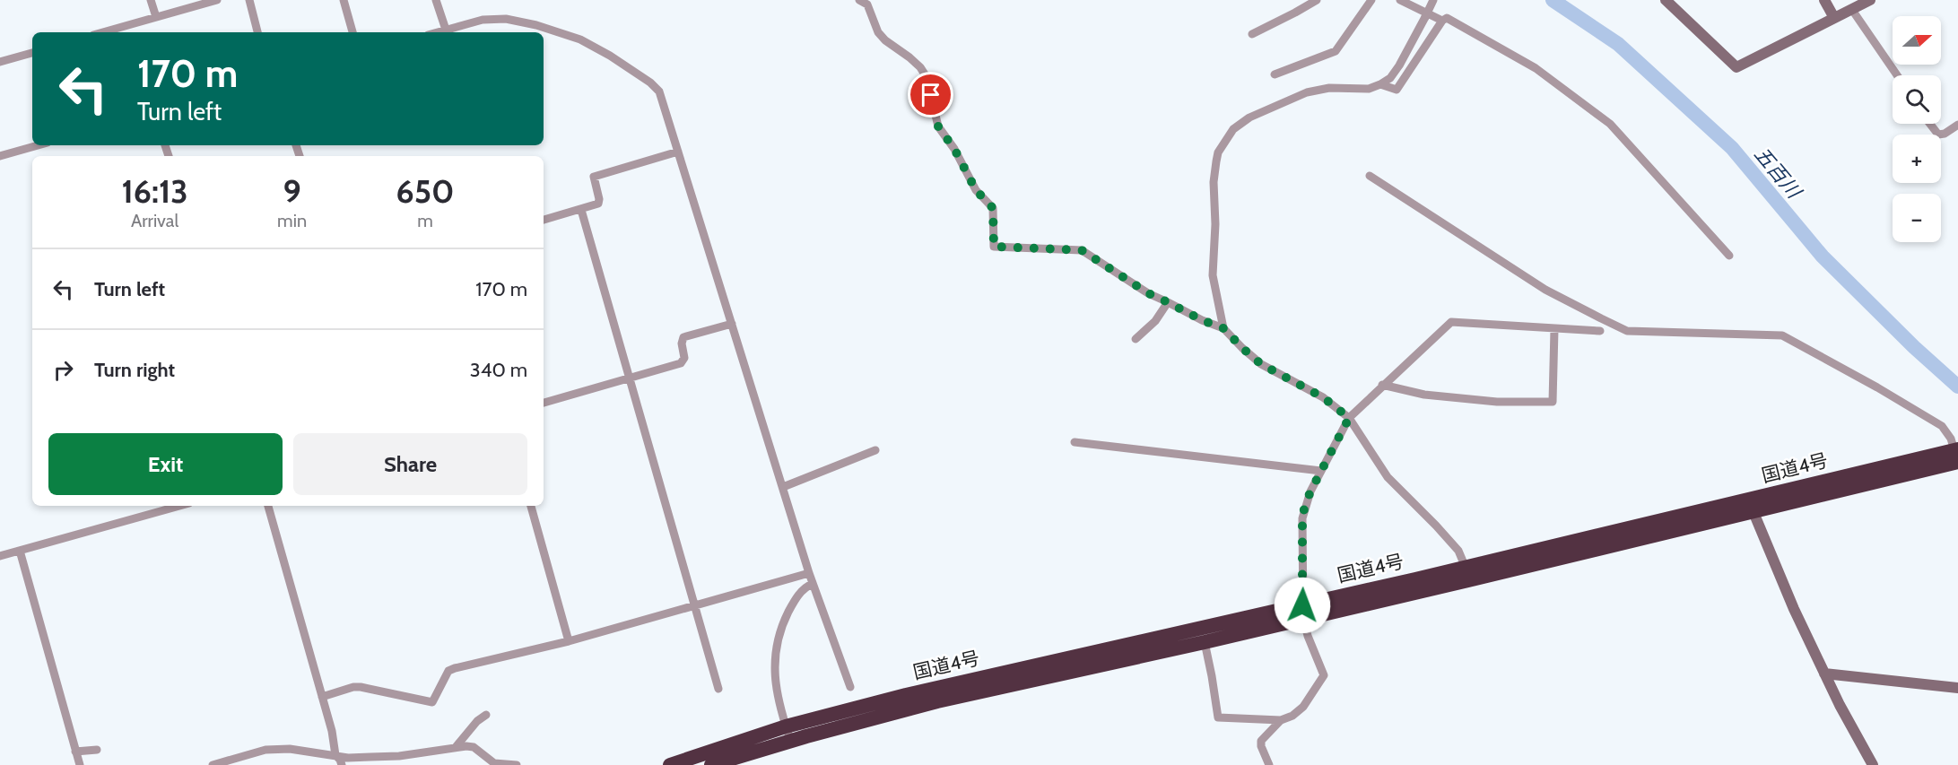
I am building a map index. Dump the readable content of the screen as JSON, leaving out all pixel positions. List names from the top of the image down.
{
  "streets": {
    "highway": ["国道4号"]
  },
  "water": ["五百川"],
  "north": "right",
  "page": {
    "map_buttons": ["+", "−"],
    "turn": ["170 m", "Turn left"],
    "eta": [
      "16:13",
      "Arrival",
      "9",
      "min",
      "650",
      "m"
    ],
    "list": [
      {
        "name": "Turn left",
        "value": "170 m"
      },
      {
        "name": "Turn right",
        "value": "340 m"
      }
    ],
    "buttons": ["Exit", "Share"]
  }
}
